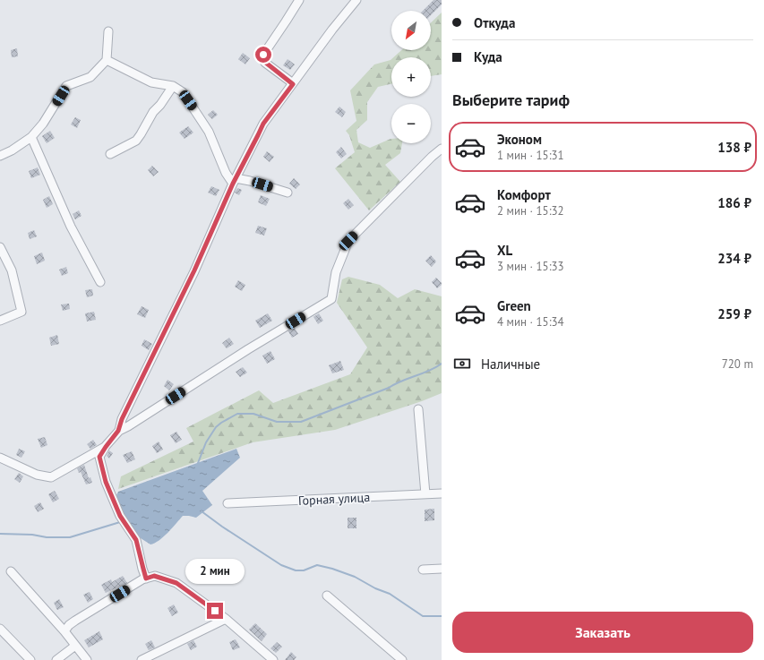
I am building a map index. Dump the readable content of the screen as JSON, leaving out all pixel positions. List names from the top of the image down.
{
  "streets": {
    "street": ["Горная улица"]
  },
  "north": "bottom left",
  "page": {
    "banner": ["Откуда", "Куда"],
    "map_buttons": ["+", "−"],
    "heading": "Выберите тариф",
    "list": [
      {
        "name": "Эконом",
        "note": "1 мин · 15:31",
        "value": "138 ₽"
      },
      {
        "name": "Комфорт",
        "note": "2 мин · 15:32",
        "value": "186 ₽"
      },
      {
        "name": "XL",
        "note": "3 мин · 15:33",
        "value": "234 ₽"
      },
      {
        "name": "Green",
        "note": "4 мин · 15:34",
        "value": "259 ₽"
      }
    ],
    "pay": ["Наличные", "720 m"],
    "bubble": "2 мин",
    "buttons": "Заказать"
  }
}
